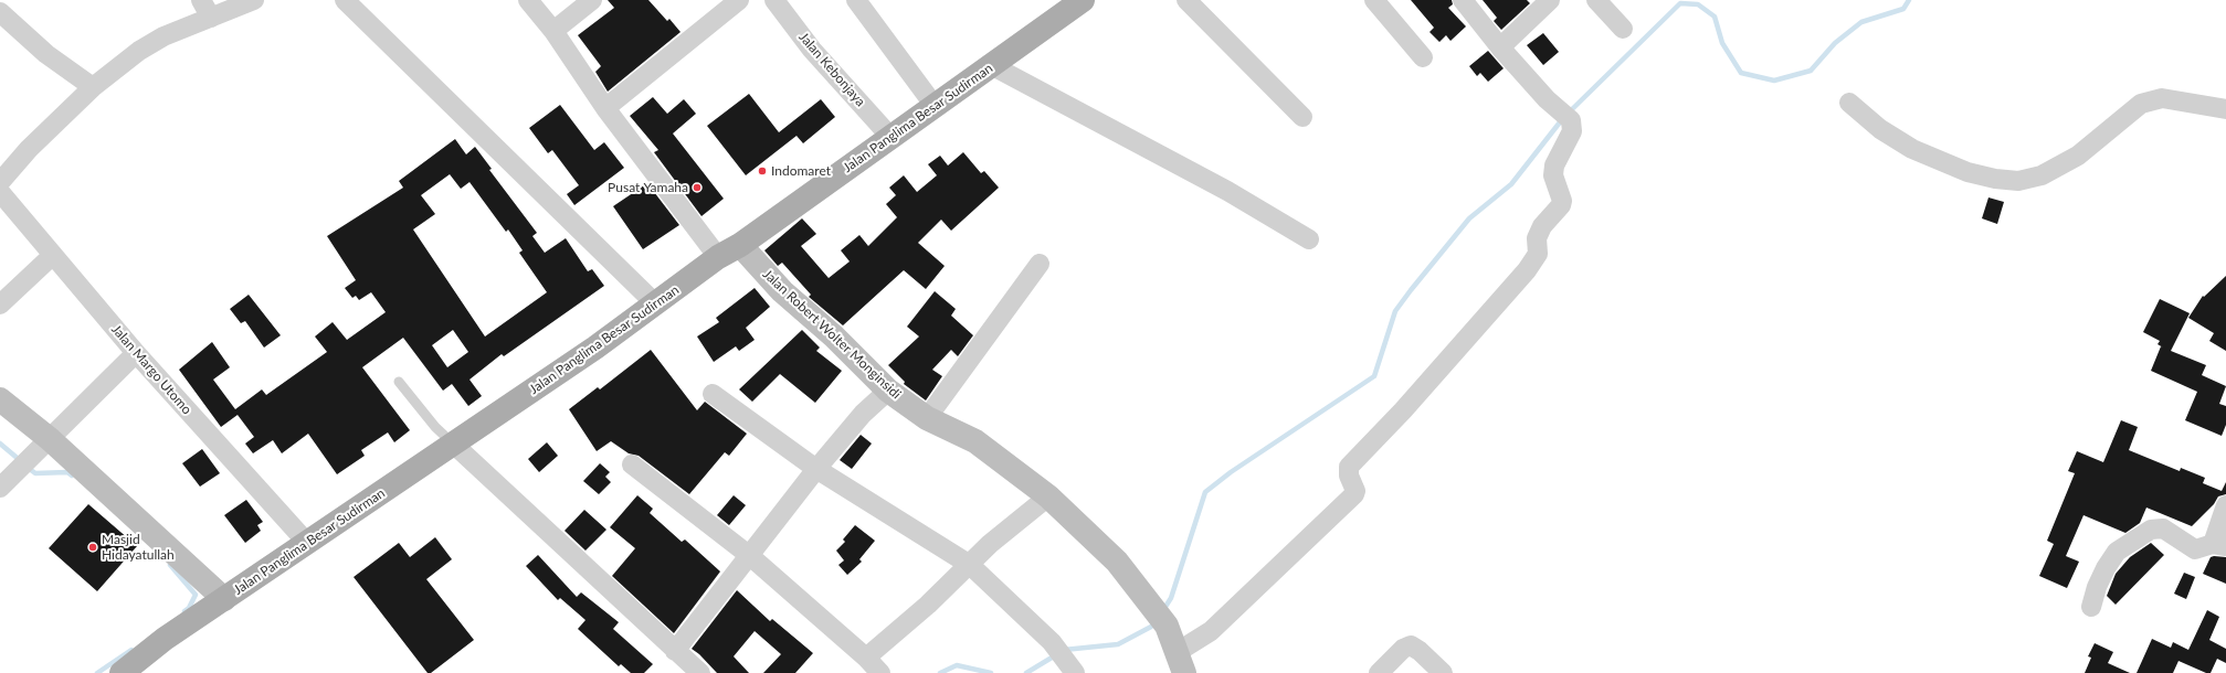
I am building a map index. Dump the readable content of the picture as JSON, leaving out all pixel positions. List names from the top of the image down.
{
  "streets": {
    "main road": ["Jalan Panglima Besar Sudirman", "Jalan Robert Wolter Monginsidi"],
    "street": ["Jalan Kebonjaya", "Jalan Margo Utomo"]
  },
  "crossings": [
    ["Jalan Kebonjaya", "Jalan Panglima Besar Sudirman"],
    ["Jalan Panglima Besar Sudirman", "Jalan Robert Wolter Monginsidi"],
    ["Jalan Panglima Besar Sudirman", "Jalan Margo Utomo"]
  ],
  "places": ["Indomaret", "Pusat Yamaha", "Masjid Hidayatullah"]
}
